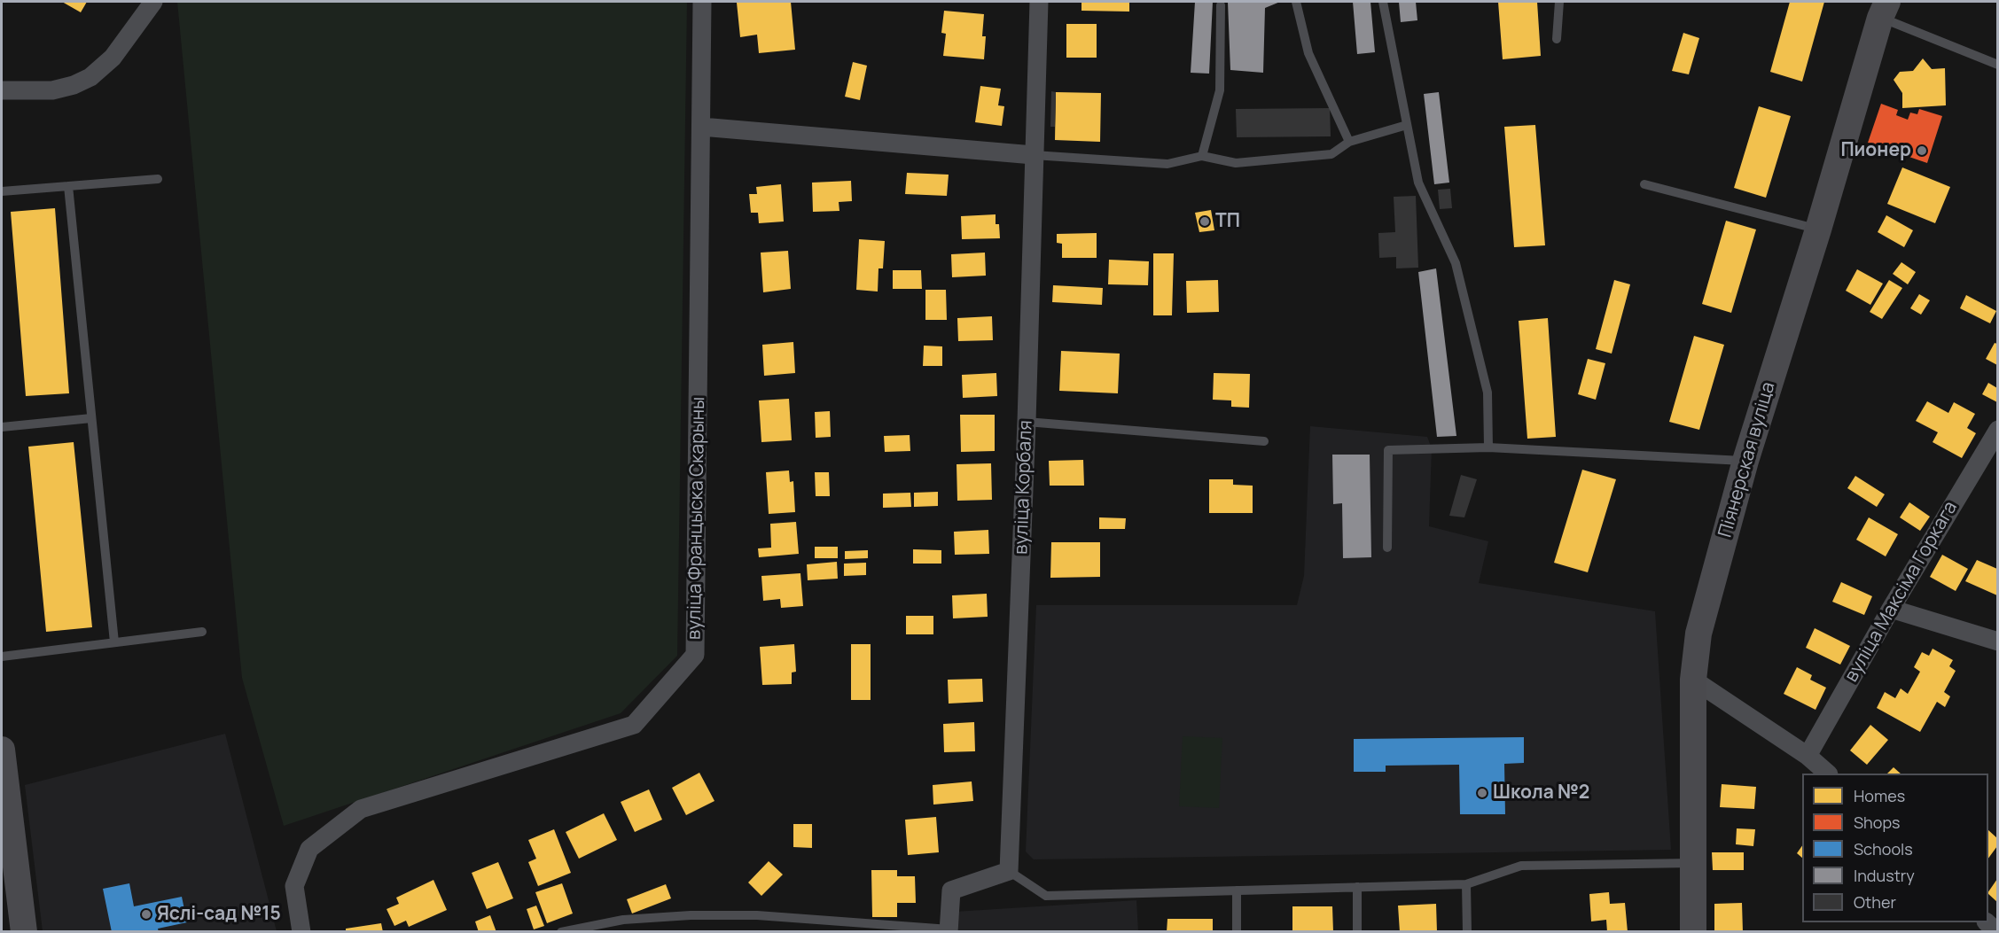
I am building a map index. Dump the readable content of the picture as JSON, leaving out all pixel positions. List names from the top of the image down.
{
  "streets": {
    "street": [
      "Піянерская вуліца",
      "вуліца Корбаля",
      "вуліца Францыска Скарыны",
      "вуліца Максіма Горкага"
    ]
  },
  "places": [
    "Пионер",
    "ТП",
    "Школа №2",
    "Яслі-сад №15"
  ],
  "legend": [
    "Homes",
    "Shops",
    "Schools",
    "Industry",
    "Other"
  ]
}
